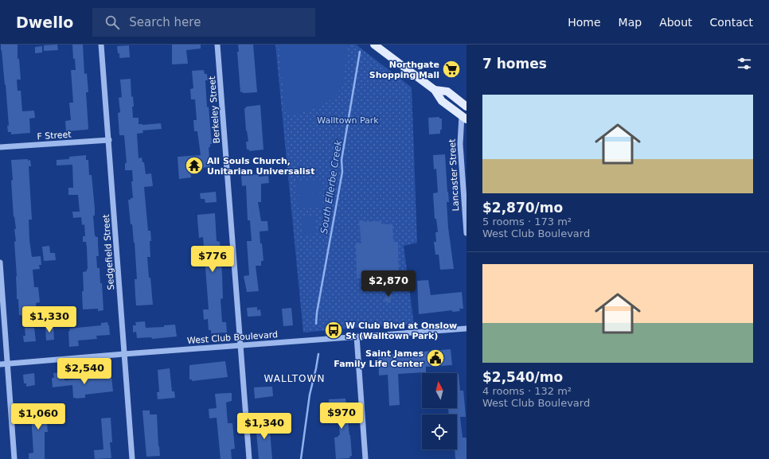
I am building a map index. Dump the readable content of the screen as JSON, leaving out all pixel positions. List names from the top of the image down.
{
  "streets": {
    "street": [
      "Berkeley Street",
      "F Street",
      "Lancaster Street",
      "Sedgefield Street",
      "West Club Boulevard"
    ]
  },
  "crossings": [
    ["Berkeley Street", "West Club Boulevard"],
    ["F Street", "Sedgefield Street"],
    ["Sedgefield Street", "West Club Boulevard"]
  ],
  "districts": ["WALLTOWN"],
  "water": ["South Ellerbe Creek"],
  "parks": ["Walltown Park"],
  "places": {
    "supermarket": ["Northgate Shopping Mall"],
    "temple": ["All Souls Church, Unitarian Universalist"],
    "bus stop": ["W Club Blvd at Onslow St (Walltown Park)"],
    "public building": ["Saint James Family Life Center"]
  },
  "north": "top",
  "page": {
    "header": "Dwello",
    "search": "Search here",
    "nav": [
      "Home",
      "Map",
      "About",
      "Contact"
    ],
    "heading": "7 homes",
    "list": [
      {
        "name": "$2,870/mo",
        "note": "5 rooms · 173 m² · West Club Boulevard"
      },
      {
        "name": "$2,540/mo",
        "note": "4 rooms · 132 m² · West Club Boulevard"
      }
    ],
    "price": [
      "$776",
      "$2,870",
      "$1,330",
      "$2,540",
      "$970",
      "$1,060",
      "$1,340"
    ]
  }
}
